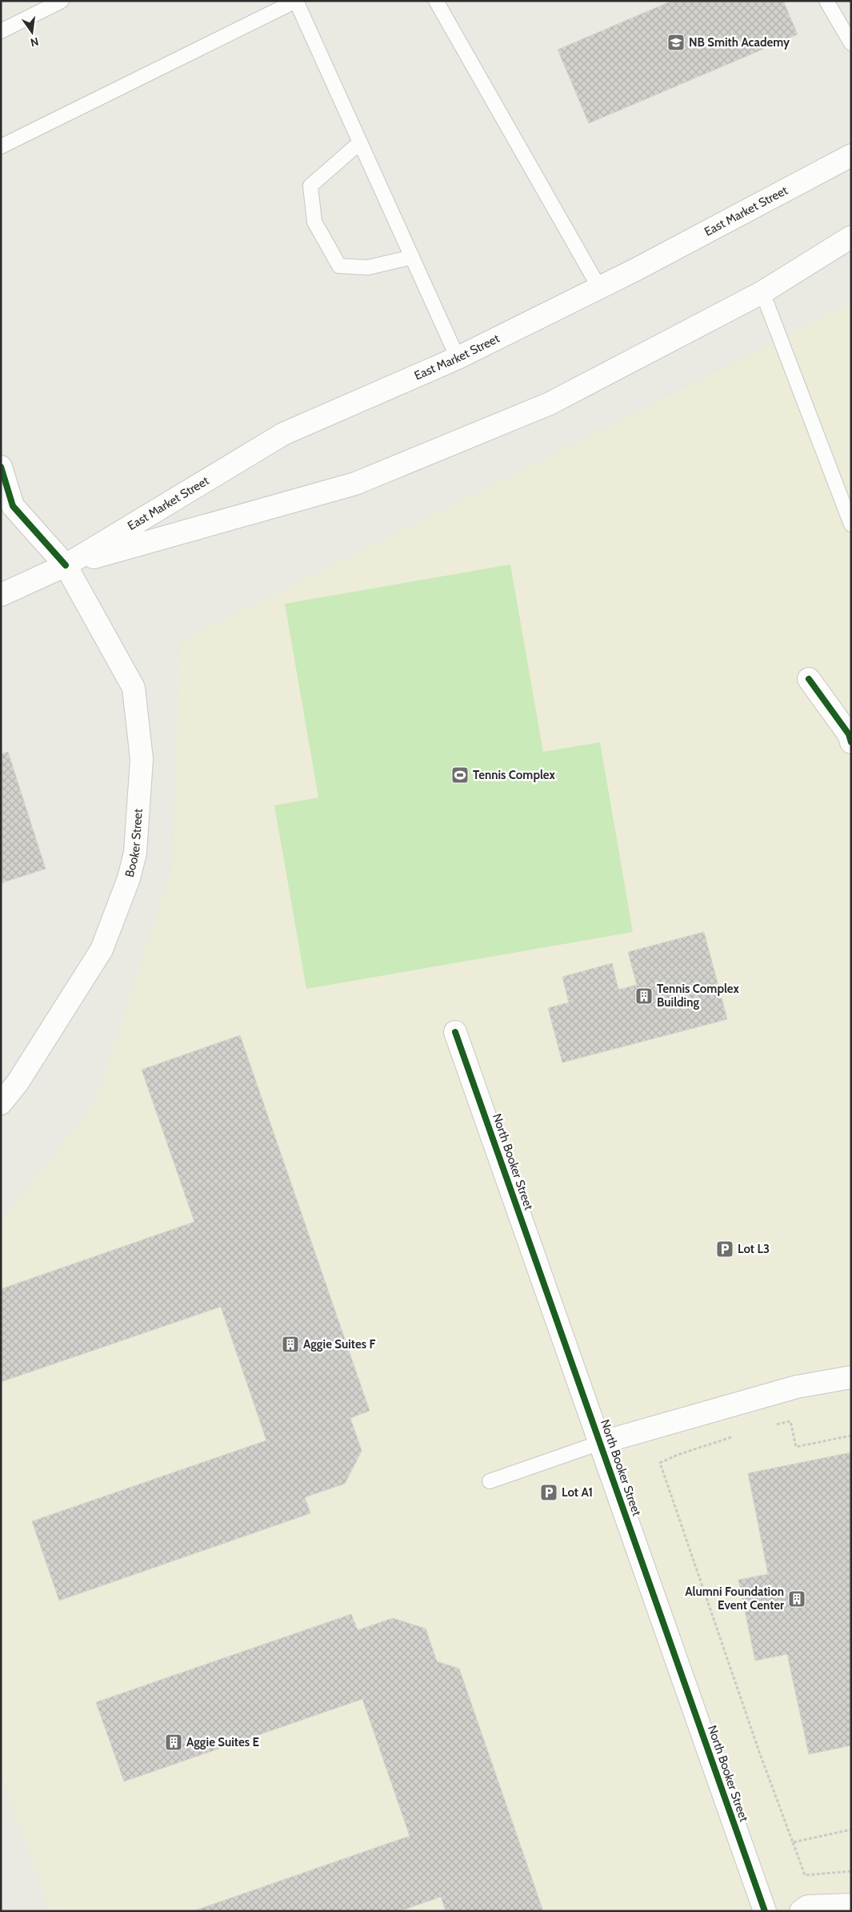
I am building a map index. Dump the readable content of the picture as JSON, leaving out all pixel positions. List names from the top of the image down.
{
  "streets": {
    "main road": ["East Market Street", "Booker Street", "North Booker Street"]
  },
  "crossings": [
    ["East Market Street", "Booker Street"]
  ],
  "places": {
    "school or university": ["NB Smith Academy"],
    "sports": ["Tennis Complex"],
    "building": [
      "Tennis Complex Building",
      "Aggie Suites F",
      "Alumni Foundation Event Center",
      "Aggie Suites E"
    ],
    "parking": ["Lot L3", "Lot A1"]
  },
  "north": "bottom"
}
